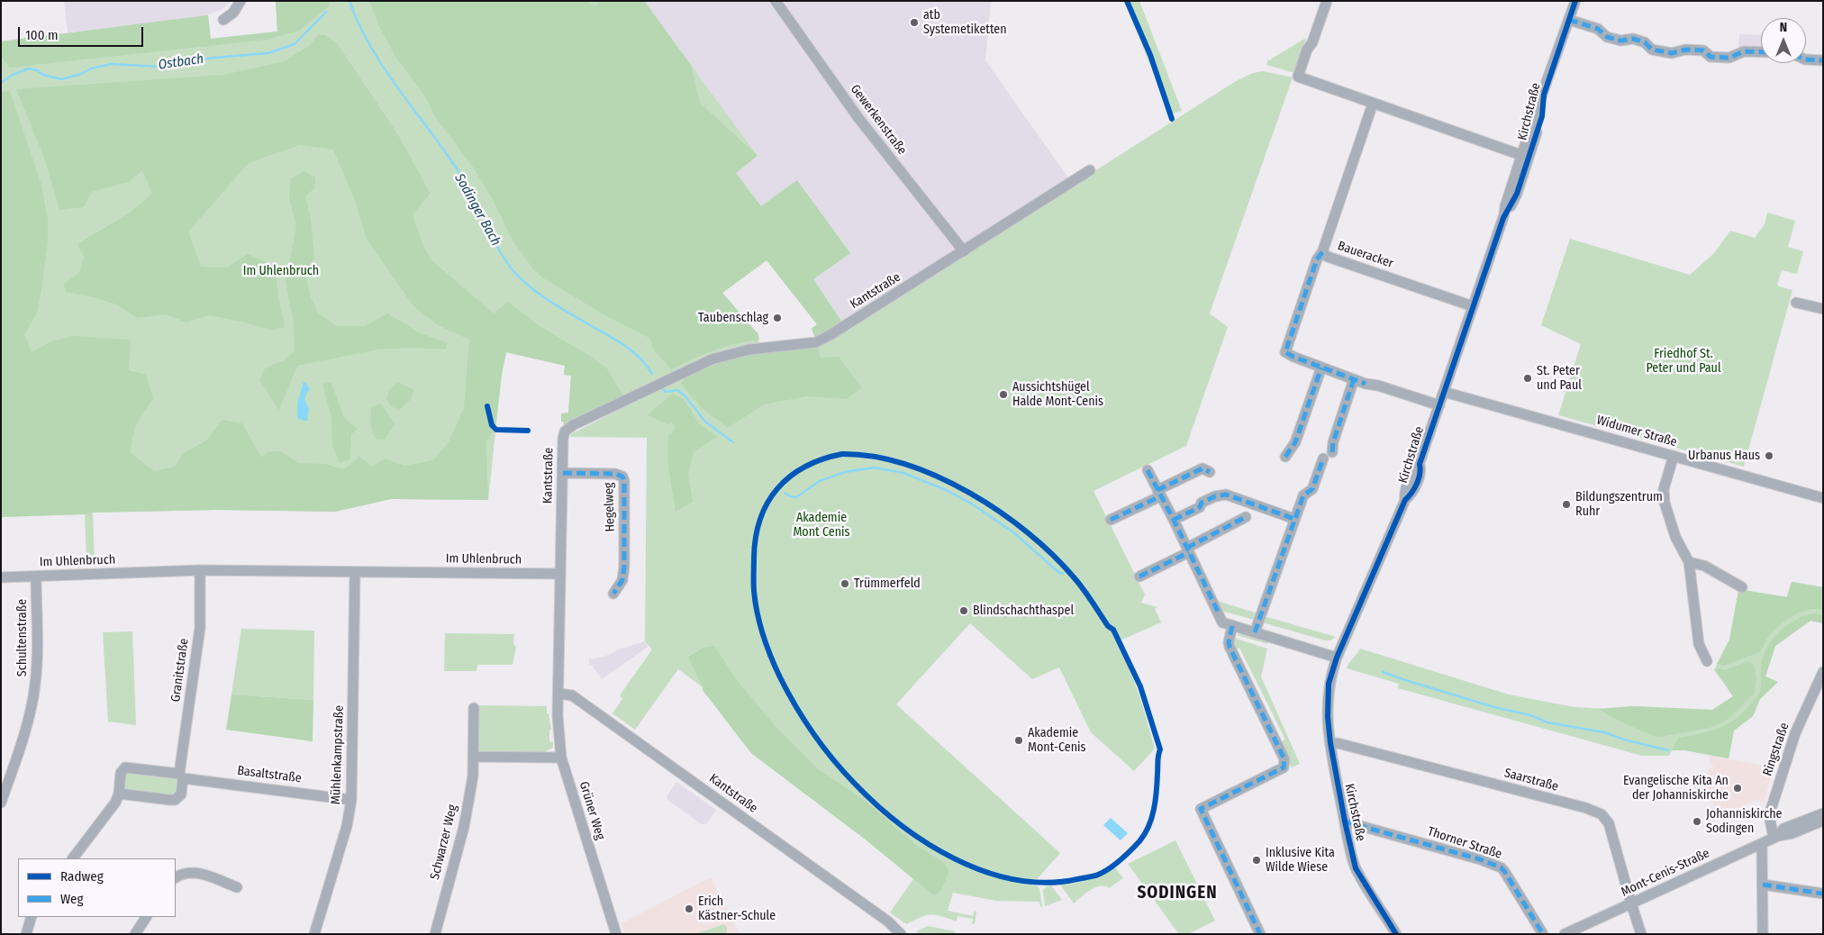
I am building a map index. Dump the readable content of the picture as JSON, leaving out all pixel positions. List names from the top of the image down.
{
  "streets": {
    "street": [
      "Kirchstraße",
      "Gewerkenstraße",
      "Baueracker",
      "Kantstraße",
      "Widumer Straße",
      "Hegelweg",
      "Im Uhlenbruch",
      "Schultenstraße",
      "Granitstraße",
      "Ringstraße",
      "Mühlenkampstraße",
      "Basaltstraße",
      "Saarstraße",
      "Grüner Weg",
      "Schwarzer Weg",
      "Thorner Straße",
      "Mont-Cenis-Straße"
    ]
  },
  "crossings": [
    ["Kirchstraße", "Baueracker"],
    ["Kirchstraße", "Widumer Straße"],
    ["Kirchstraße", "Saarstraße"],
    ["Kirchstraße", "Thorner Straße"],
    ["Gewerkenstraße", "Kantstraße"],
    ["Kantstraße", "Hegelweg"],
    ["Kantstraße", "Im Uhlenbruch"],
    ["Kantstraße", "Grüner Weg"],
    ["Im Uhlenbruch", "Schultenstraße"],
    ["Im Uhlenbruch", "Granitstraße"],
    ["Im Uhlenbruch", "Mühlenkampstraße"],
    ["Granitstraße", "Basaltstraße"],
    ["Ringstraße", "Mont-Cenis-Straße"],
    ["Mühlenkampstraße", "Basaltstraße"],
    ["Saarstraße", "Mont-Cenis-Straße"]
  ],
  "districts": ["SODINGEN"],
  "water": ["Ostbach", "Sodinger Bach"],
  "parks": ["Im Uhlenbruch", "Friedhof St. Peter und Paul", "Akademie Mont Cenis"],
  "places": [
    "atb Systemetiketten",
    "Taubenschlag",
    "St. Peter und Paul",
    "Aussichtshügel Halde Mont-Cenis",
    "Urbanus Haus",
    "Bildungszentrum Ruhr",
    "Trümmerfeld",
    "Blindschachthaspel",
    "Akademie Mont-Cenis",
    "Evangelische Kita An der Johanniskirche",
    "Johanniskirche Sodingen",
    "Inklusive Kita Wilde Wiese",
    "Erich Kästner-Schule"
  ],
  "legend": ["Radweg", "Weg"],
  "scale_bar": "100 m",
  "north": "top"
}
